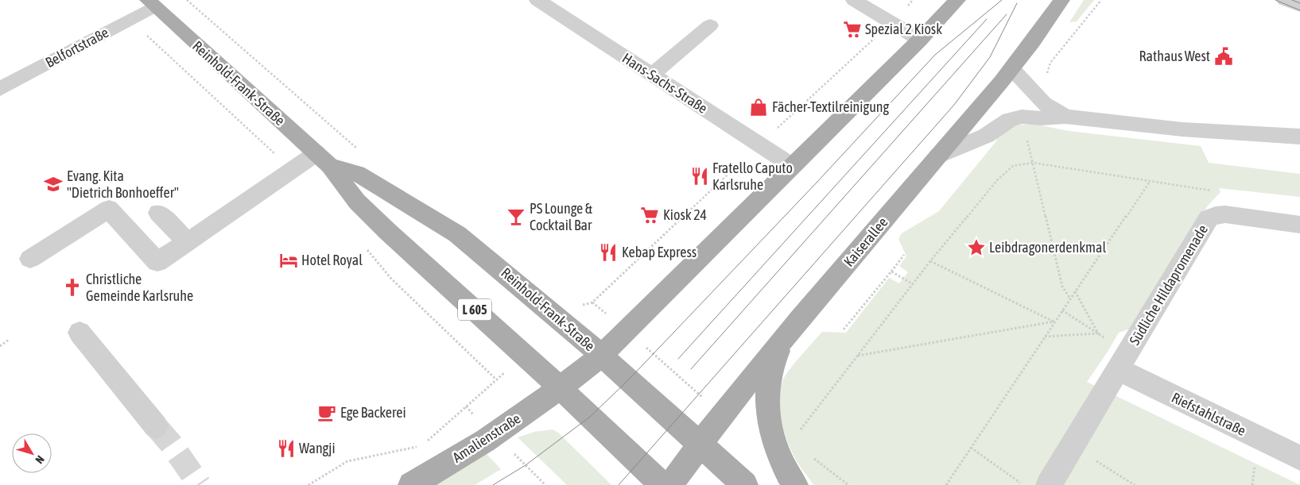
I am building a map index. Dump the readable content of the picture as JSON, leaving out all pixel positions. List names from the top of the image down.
{
  "streets": {
    "main road": [
      "Reinhold-Frank-Straße",
      "Kaiserallee",
      "L 605",
      "Amalienstraße"
    ],
    "street": [
      "Belfortstraße",
      "Hans-Sachs-Straße",
      "Südliche Hildapromenade",
      "Riefstahlstraße"
    ]
  },
  "crossings": [
    ["Belfortstraße", "Reinhold-Frank-Straße"],
    ["Reinhold-Frank-Straße", "Kaiserallee"],
    ["Reinhold-Frank-Straße", "Amalienstraße"],
    ["Südliche Hildapromenade", "Riefstahlstraße"]
  ],
  "places": {
    "supermarket": ["Spezial 2 Kiosk", "Kiosk 24"],
    "public building": ["Rathaus West"],
    "shop": ["Fächer-Textilreinigung"],
    "restaurant": ["Fratello Caputo Karlsruhe", "Kebap Express", "Wangji"],
    "school or university": ["Evang. Kita \"Dietrich Bonhoeffer\""],
    "bar": ["PS Lounge & Cocktail Bar"],
    "place": ["Leibdragonerdenkmal"],
    "hotel": ["Hotel Royal"],
    "church": ["Christliche Gemeinde Karlsruhe"],
    "cafe": ["Ege Backerei"]
  },
  "north": "bottom right"
}
